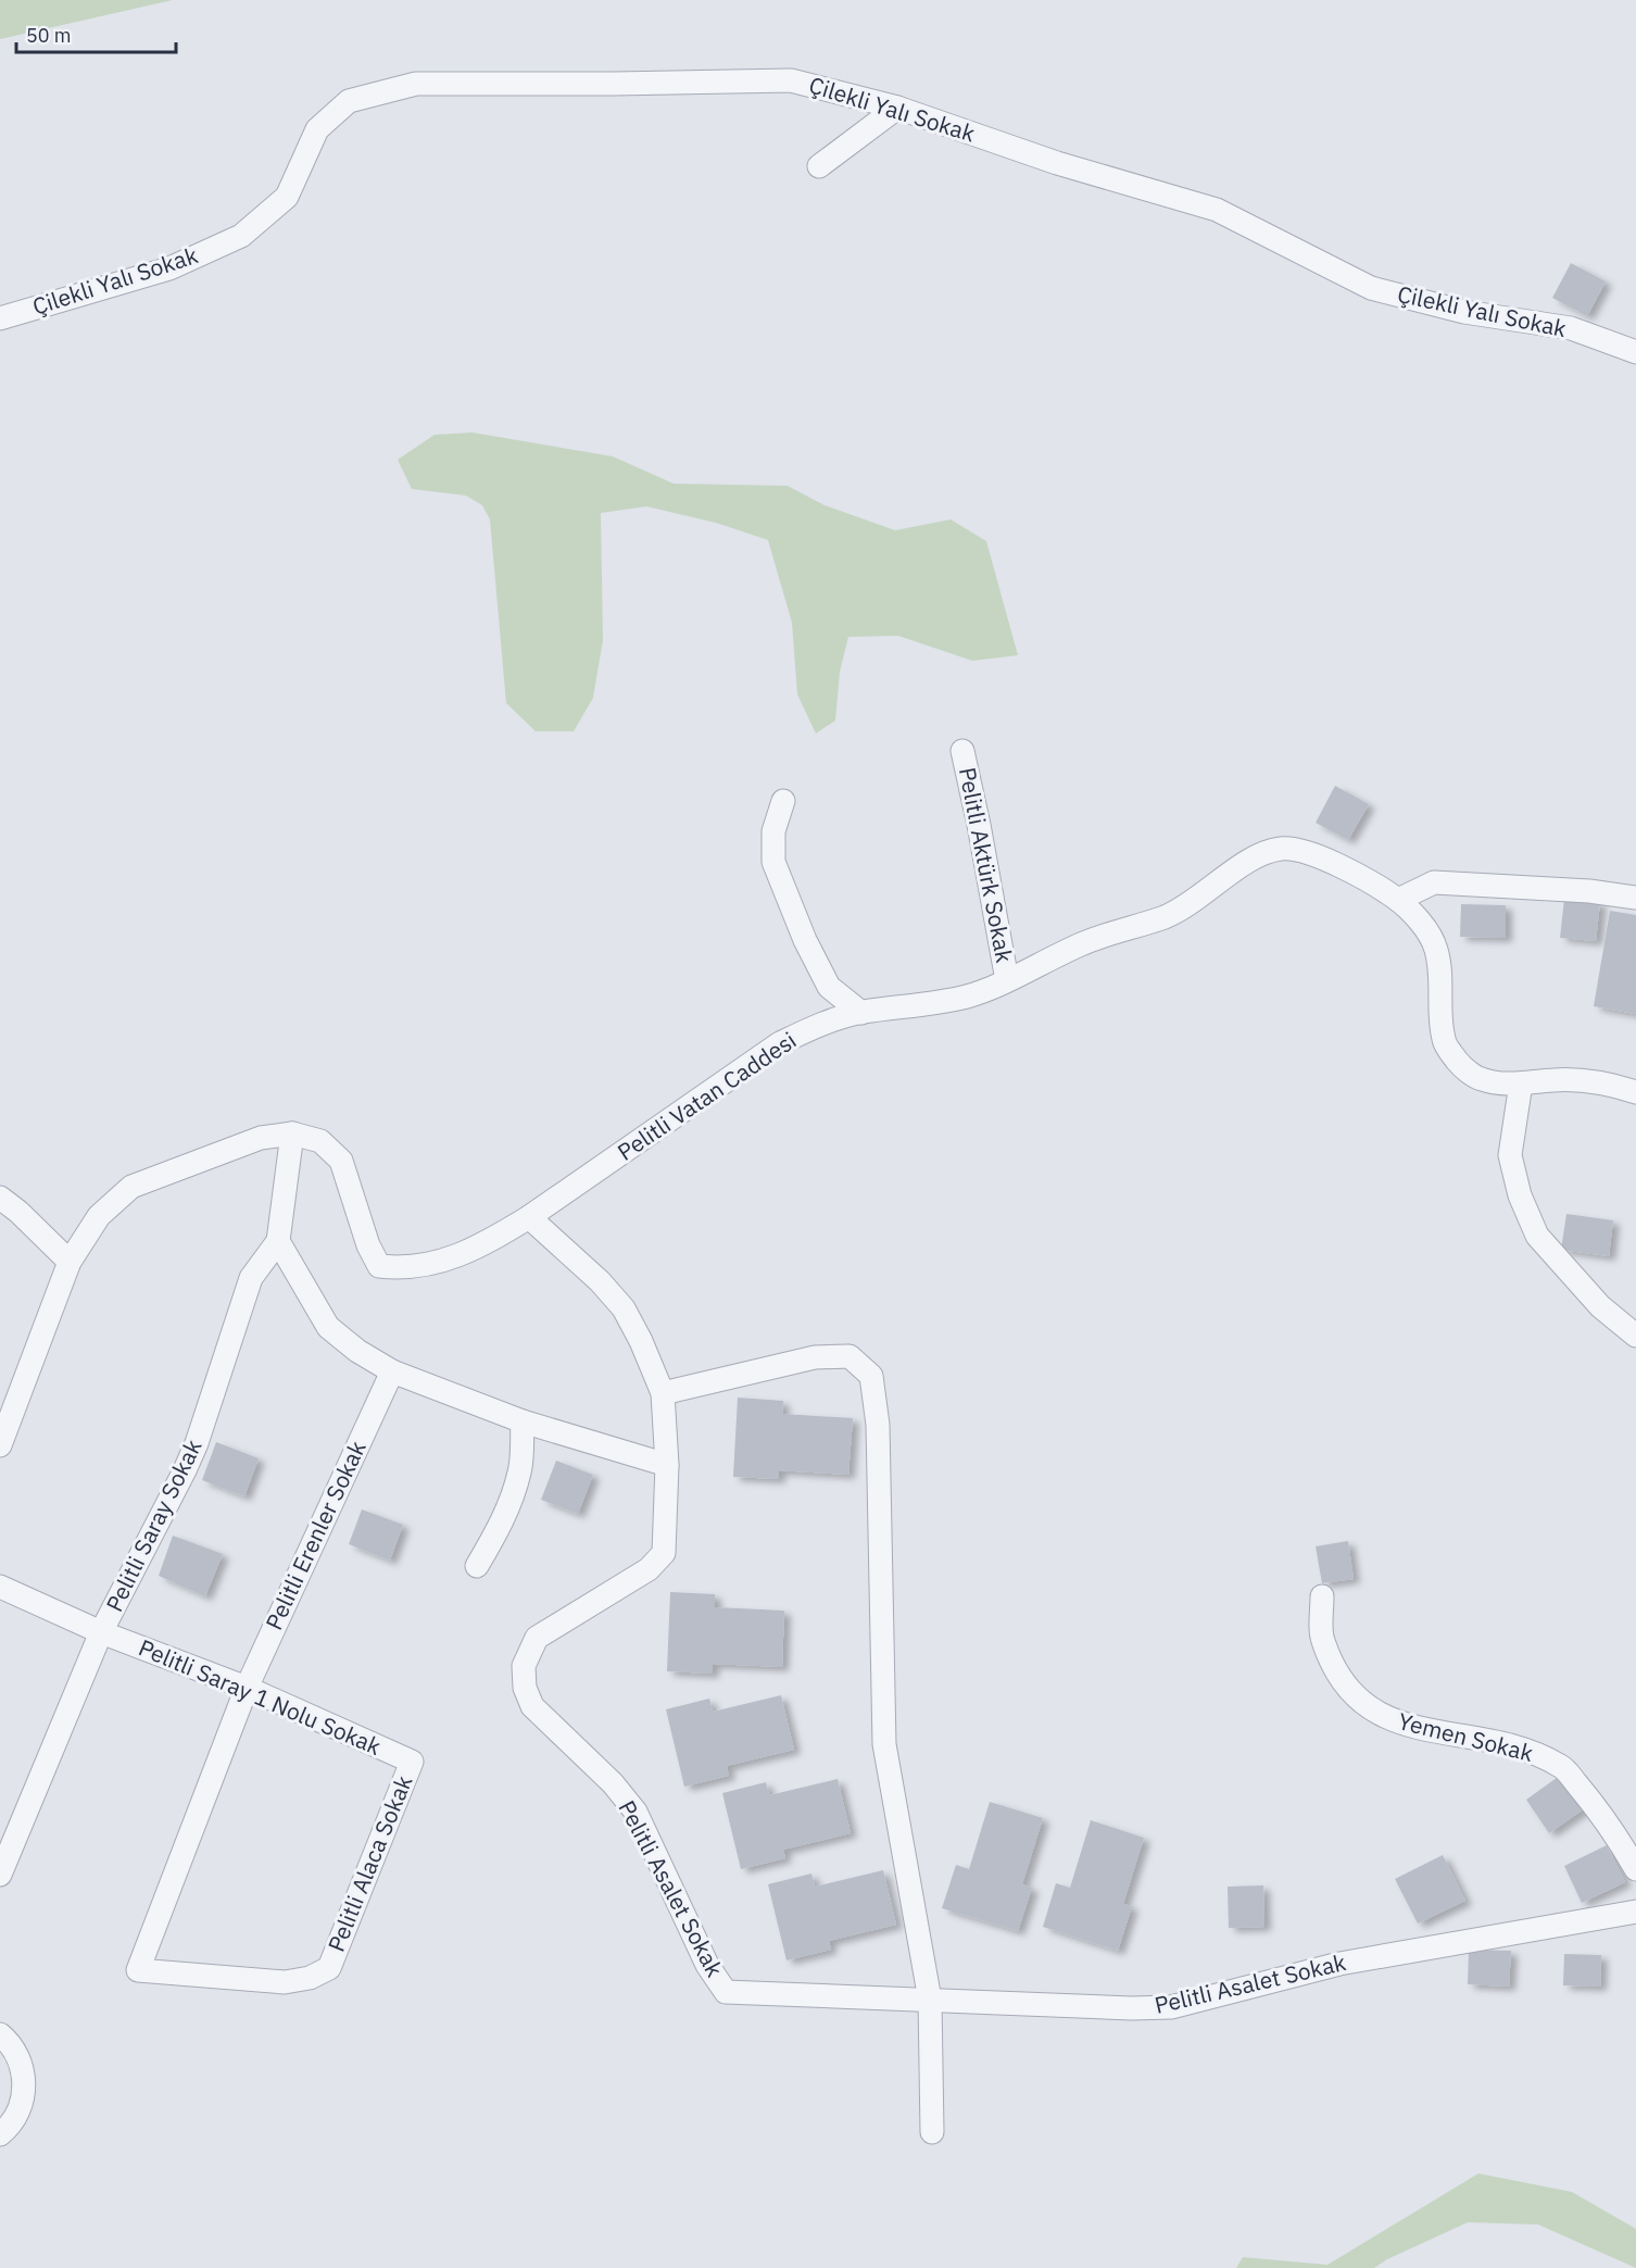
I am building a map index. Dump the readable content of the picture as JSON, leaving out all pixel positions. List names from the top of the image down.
{
  "streets": {
    "street": [
      "Çilekli Yalı Sokak",
      "Pelitli Aktürk Sokak",
      "Pelitli Vatan Caddesi",
      "Pelitli Saray Sokak",
      "Pelitli Erenler Sokak",
      "Pelitli Saray 1 Nolu Sokak",
      "Yemen Sokak",
      "Pelitli Alaca Sokak",
      "Pelitli Asalet Sokak"
    ]
  },
  "crossings": [
    ["Pelitli Aktürk Sokak", "Pelitli Vatan Caddesi"],
    ["Pelitli Vatan Caddesi", "Pelitli Saray Sokak"],
    ["Pelitli Vatan Caddesi", "Pelitli Asalet Sokak"],
    ["Pelitli Saray Sokak", "Pelitli Saray 1 Nolu Sokak"],
    ["Pelitli Erenler Sokak", "Pelitli Saray 1 Nolu Sokak"],
    ["Pelitli Erenler Sokak", "Pelitli Alaca Sokak"],
    ["Pelitli Saray 1 Nolu Sokak", "Pelitli Alaca Sokak"]
  ],
  "scale_bar": "50 m"
}
